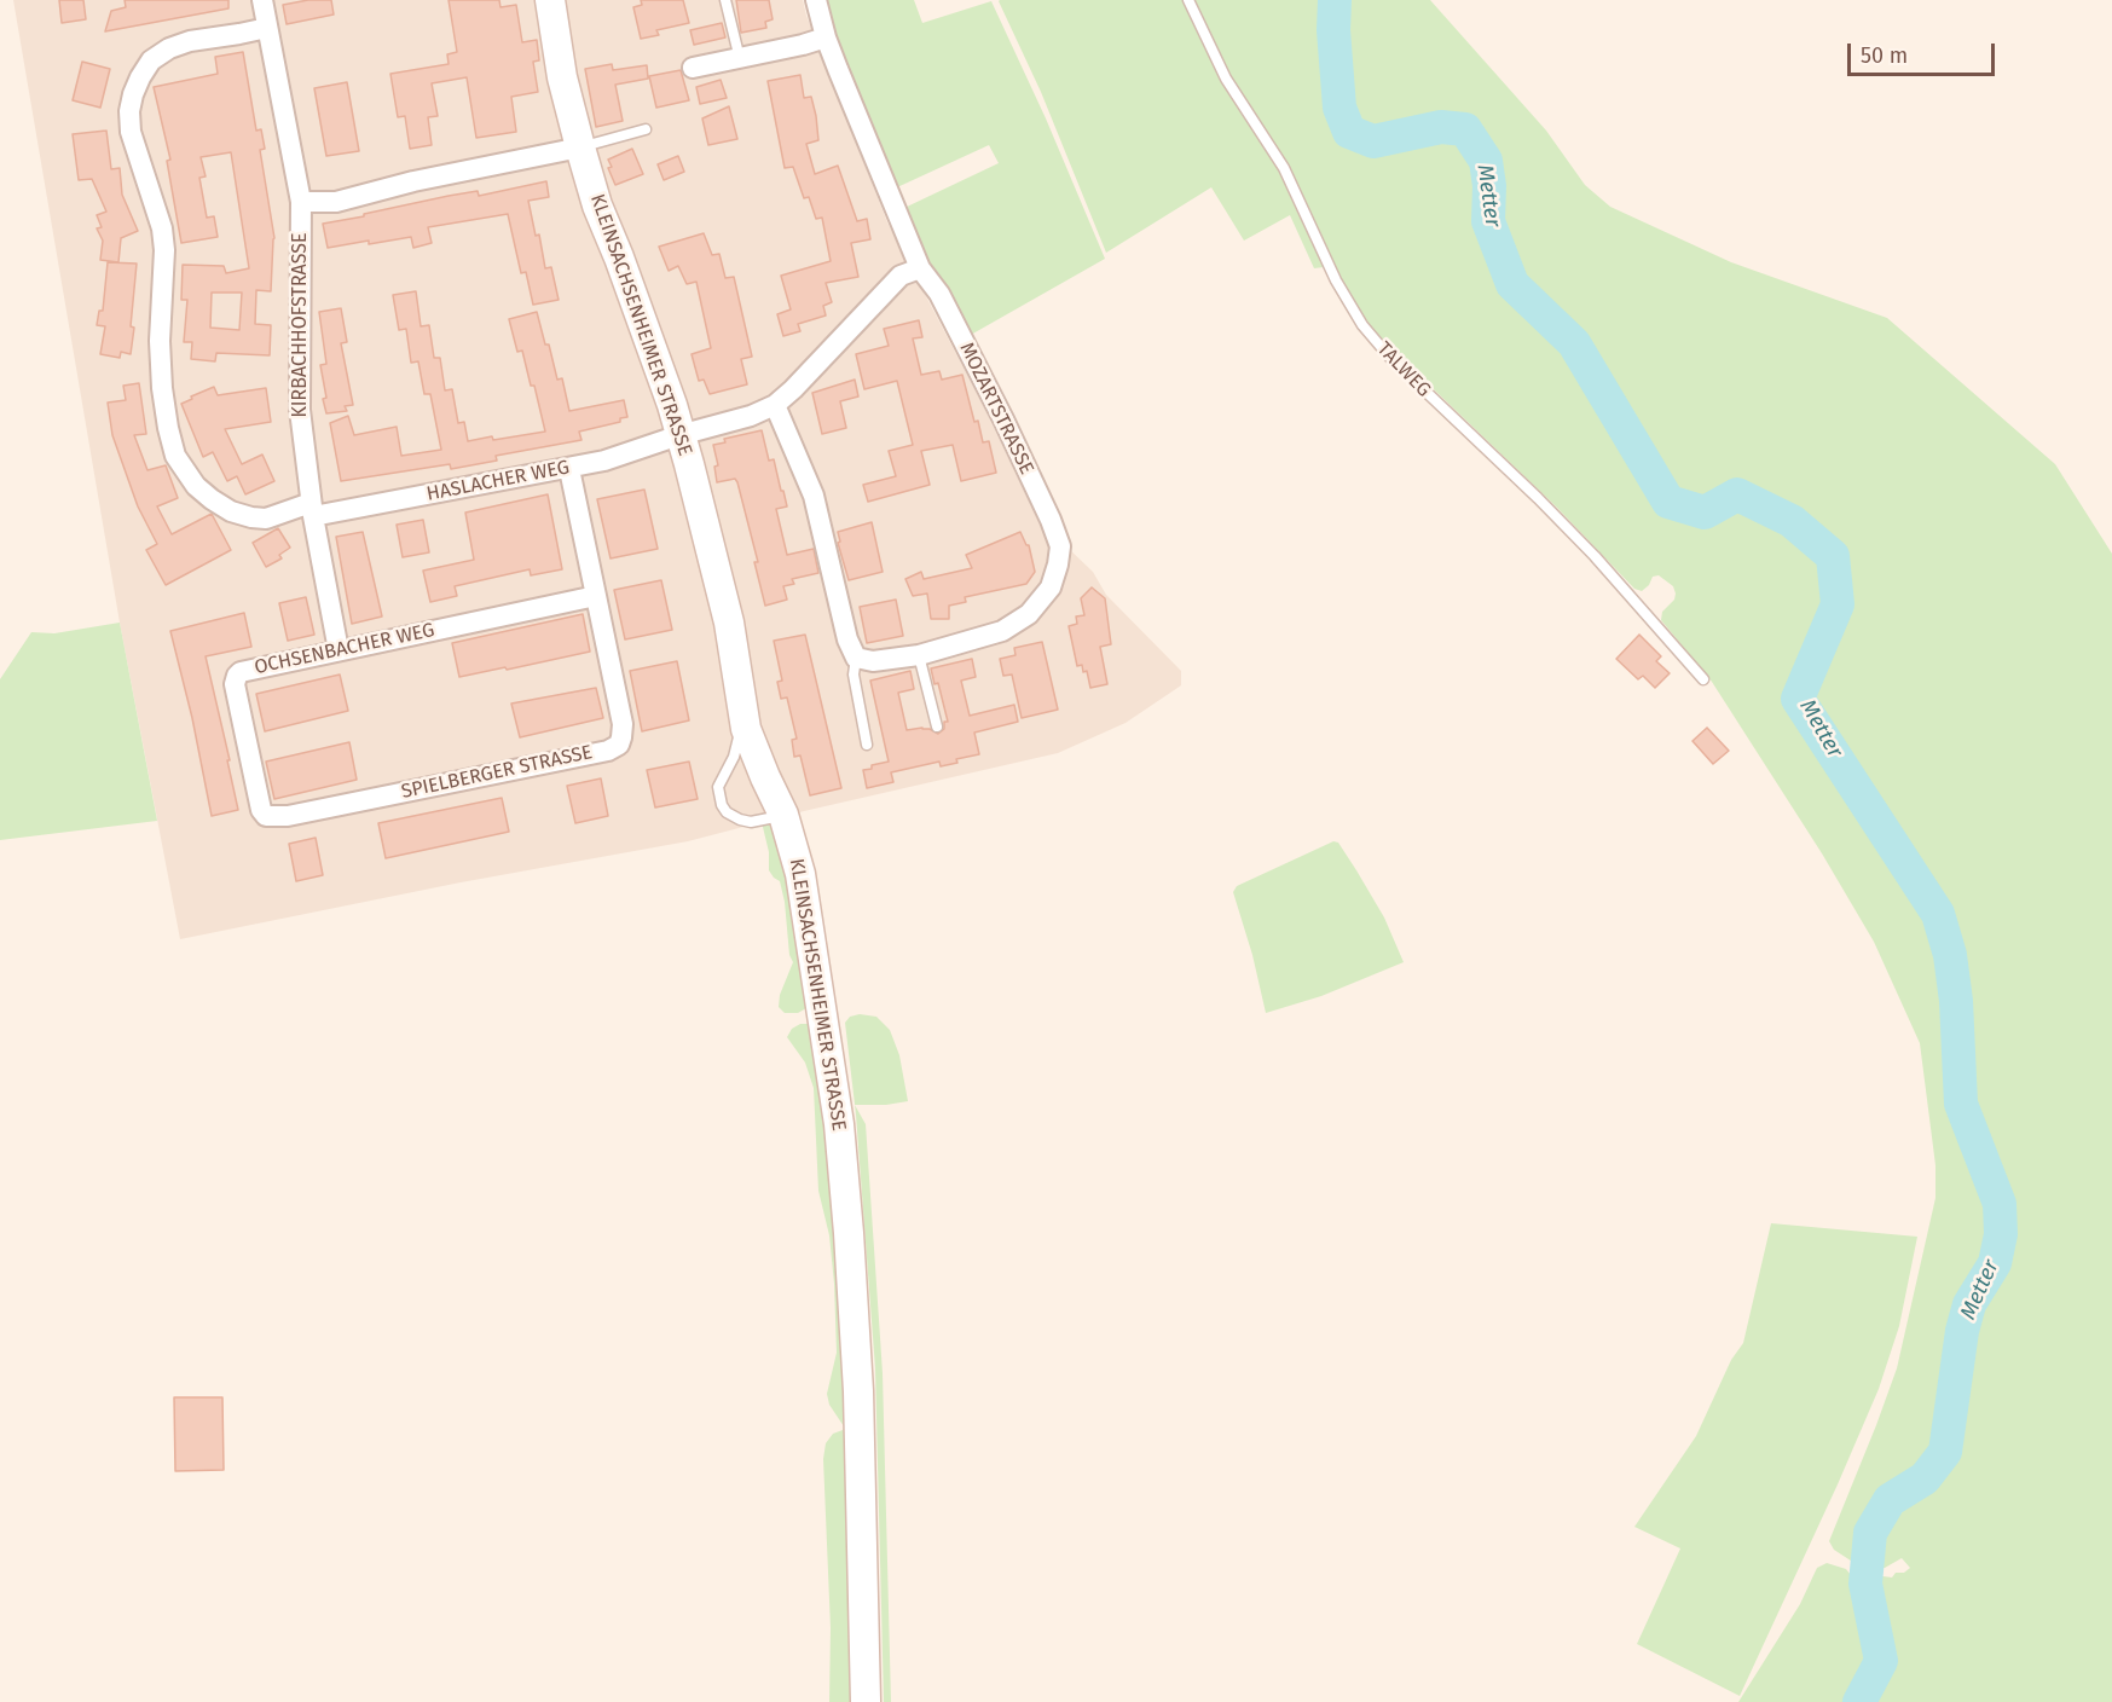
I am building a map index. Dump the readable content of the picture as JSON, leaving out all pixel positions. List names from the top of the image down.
{
  "streets": {
    "main road": ["KLEINSACHSENHEIMER STRASSE"],
    "street": [
      "KIRBACHHOFSTRASSE",
      "MOZARTSTRASSE",
      "HASLACHER WEG",
      "OCHSENBACHER WEG",
      "SPIELBERGER STRASSE"
    ],
    "lane": ["TALWEG"]
  },
  "crossings": [
    ["KIRBACHHOFSTRASSE", "HASLACHER WEG"],
    ["KIRBACHHOFSTRASSE", "OCHSENBACHER WEG"],
    ["KLEINSACHSENHEIMER STRASSE", "HASLACHER WEG"],
    ["MOZARTSTRASSE", "HASLACHER WEG"],
    ["HASLACHER WEG", "SPIELBERGER STRASSE"],
    ["OCHSENBACHER WEG", "SPIELBERGER STRASSE"]
  ],
  "water": ["Metter"],
  "scale_bar": "50 m"
}
